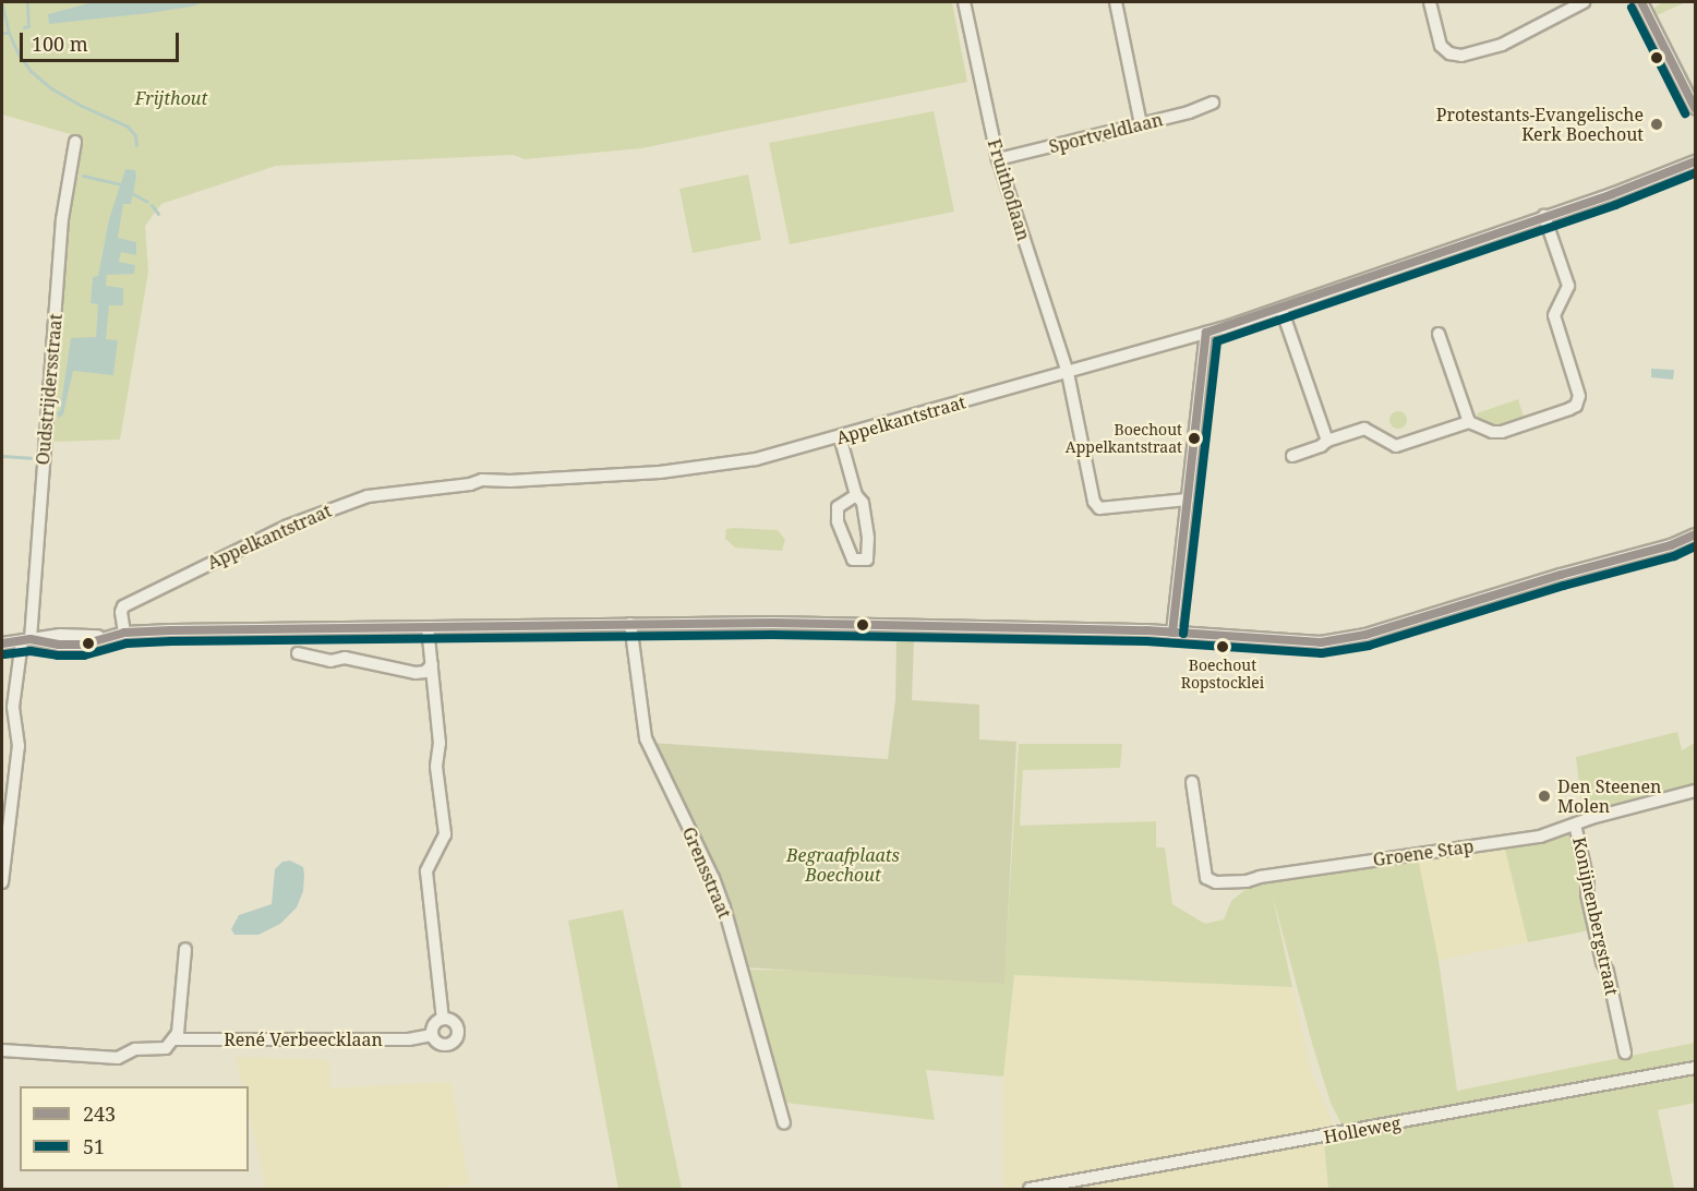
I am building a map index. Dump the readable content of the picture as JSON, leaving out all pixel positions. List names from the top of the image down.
{
  "streets": {
    "street": [
      "Sportveldlaan",
      "Fruithoflaan",
      "Oudstrijdersstraat",
      "Appelkantstraat",
      "Groene Stap",
      "Grensstraat",
      "Konijnenbergstraat",
      "René Verbeecklaan",
      "Holleweg"
    ]
  },
  "crossings": [
    ["Sportveldlaan", "Fruithoflaan"],
    ["Fruithoflaan", "Appelkantstraat"],
    ["Groene Stap", "Konijnenbergstraat"]
  ],
  "parks": ["Frijthout", "Begraafplaats Boechout"],
  "places": [
    "Protestants-Evangelische Kerk Boechout",
    "Boechout Appelkantstraat",
    "Boechout Ropstocklei",
    "Den Steenen Molen"
  ],
  "lines": ["transit line 243", "transit line 51"],
  "legend": ["243", "51"],
  "scale_bar": "100 m"
}
